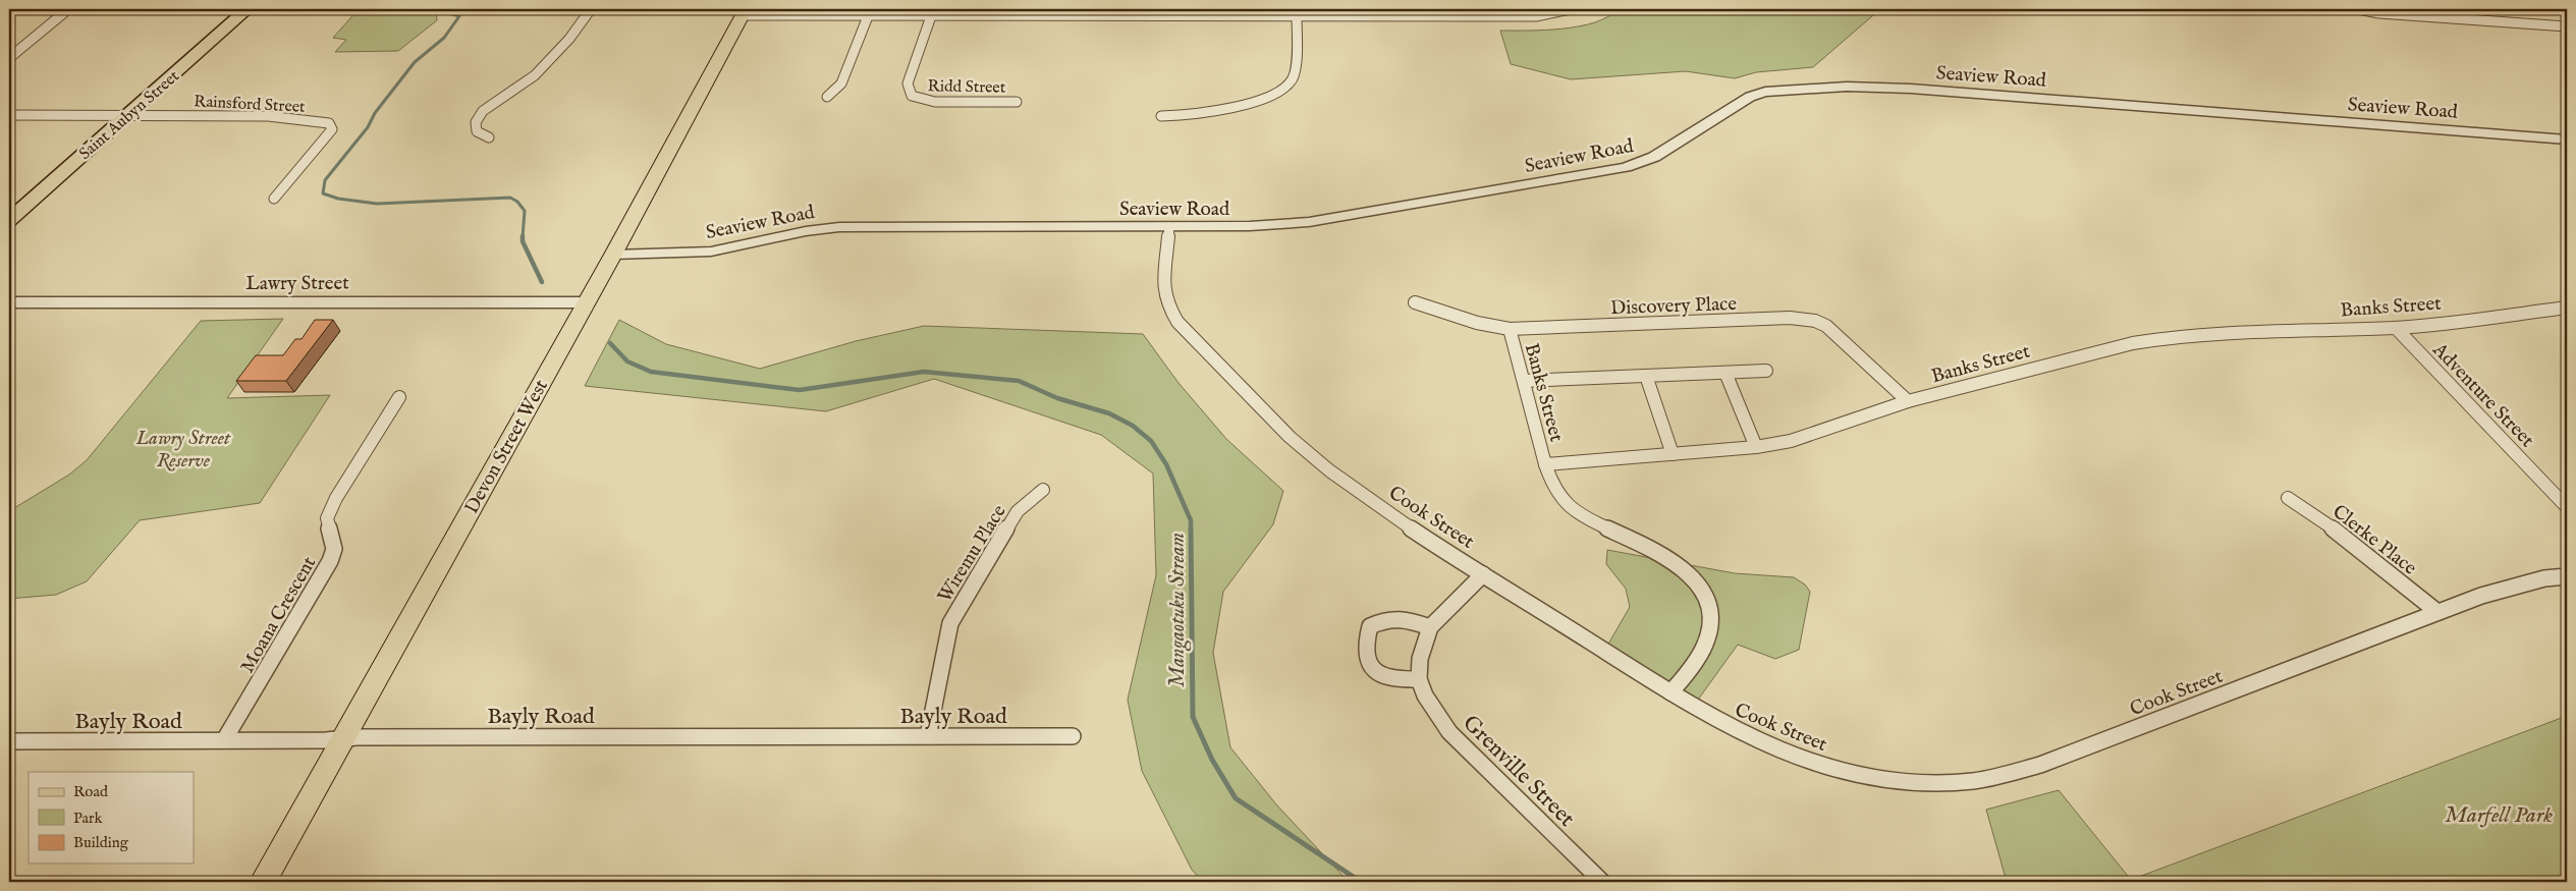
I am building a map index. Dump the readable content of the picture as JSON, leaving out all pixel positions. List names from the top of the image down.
{
  "streets": {
    "highway": ["Saint Aubyn Street"],
    "main road": ["Devon Street West"],
    "street": [
      "Seaview Road",
      "Ridd Street",
      "Rainsford Street",
      "Lawry Street",
      "Discovery Place",
      "Banks Street",
      "Adventure Street",
      "Cook Street",
      "Clerke Place",
      "Wiremu Place",
      "Moana Crescent",
      "Bayly Road",
      "Grenville Street"
    ]
  },
  "crossings": [
    ["Seaview Road", "Devon Street West"],
    ["Seaview Road", "Cook Street"],
    ["Rainsford Street", "Saint Aubyn Street"],
    ["Lawry Street", "Devon Street West"],
    ["Discovery Place", "Banks Street"],
    ["Banks Street", "Adventure Street"],
    ["Devon Street West", "Bayly Road"],
    ["Cook Street", "Clerke Place"],
    ["Cook Street", "Grenville Street"],
    ["Wiremu Place", "Bayly Road"],
    ["Moana Crescent", "Bayly Road"]
  ],
  "water": ["Mangaotuku Stream"],
  "parks": ["Lawry Street Reserve", "Marfell Park"],
  "legend": ["Road", "Park", "Building"]
}
